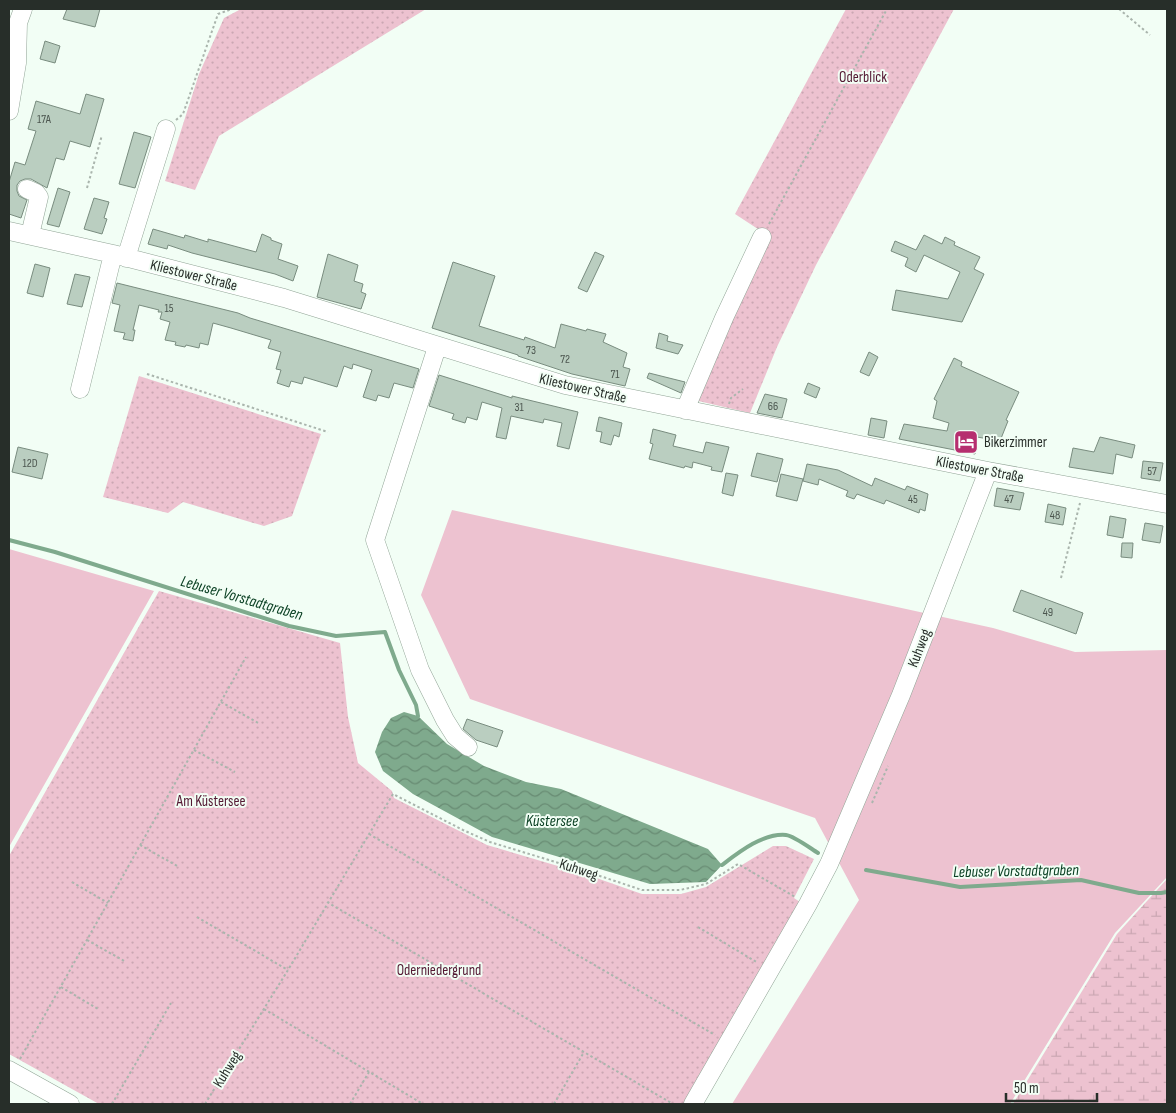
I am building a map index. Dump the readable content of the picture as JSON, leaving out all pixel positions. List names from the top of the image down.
{
  "streets": {
    "street": ["Kliestower Straße", "Kuhweg"]
  },
  "crossings": [
    ["Kliestower Straße", "Kuhweg"]
  ],
  "water": ["Lebuser Vorstadtgraben", "Küstersee"],
  "parks": ["Oderblick", "Am Küstersee", "Oderniedergrund"],
  "places": {
    "hotel": ["Bikerzimmer"]
  },
  "house_numbers": [
    "17A",
    "15",
    "73",
    "72",
    "71",
    "66",
    "31",
    "12D",
    "57",
    "45",
    "47",
    "48",
    "49"
  ],
  "scale_bar": "50 m"
}
